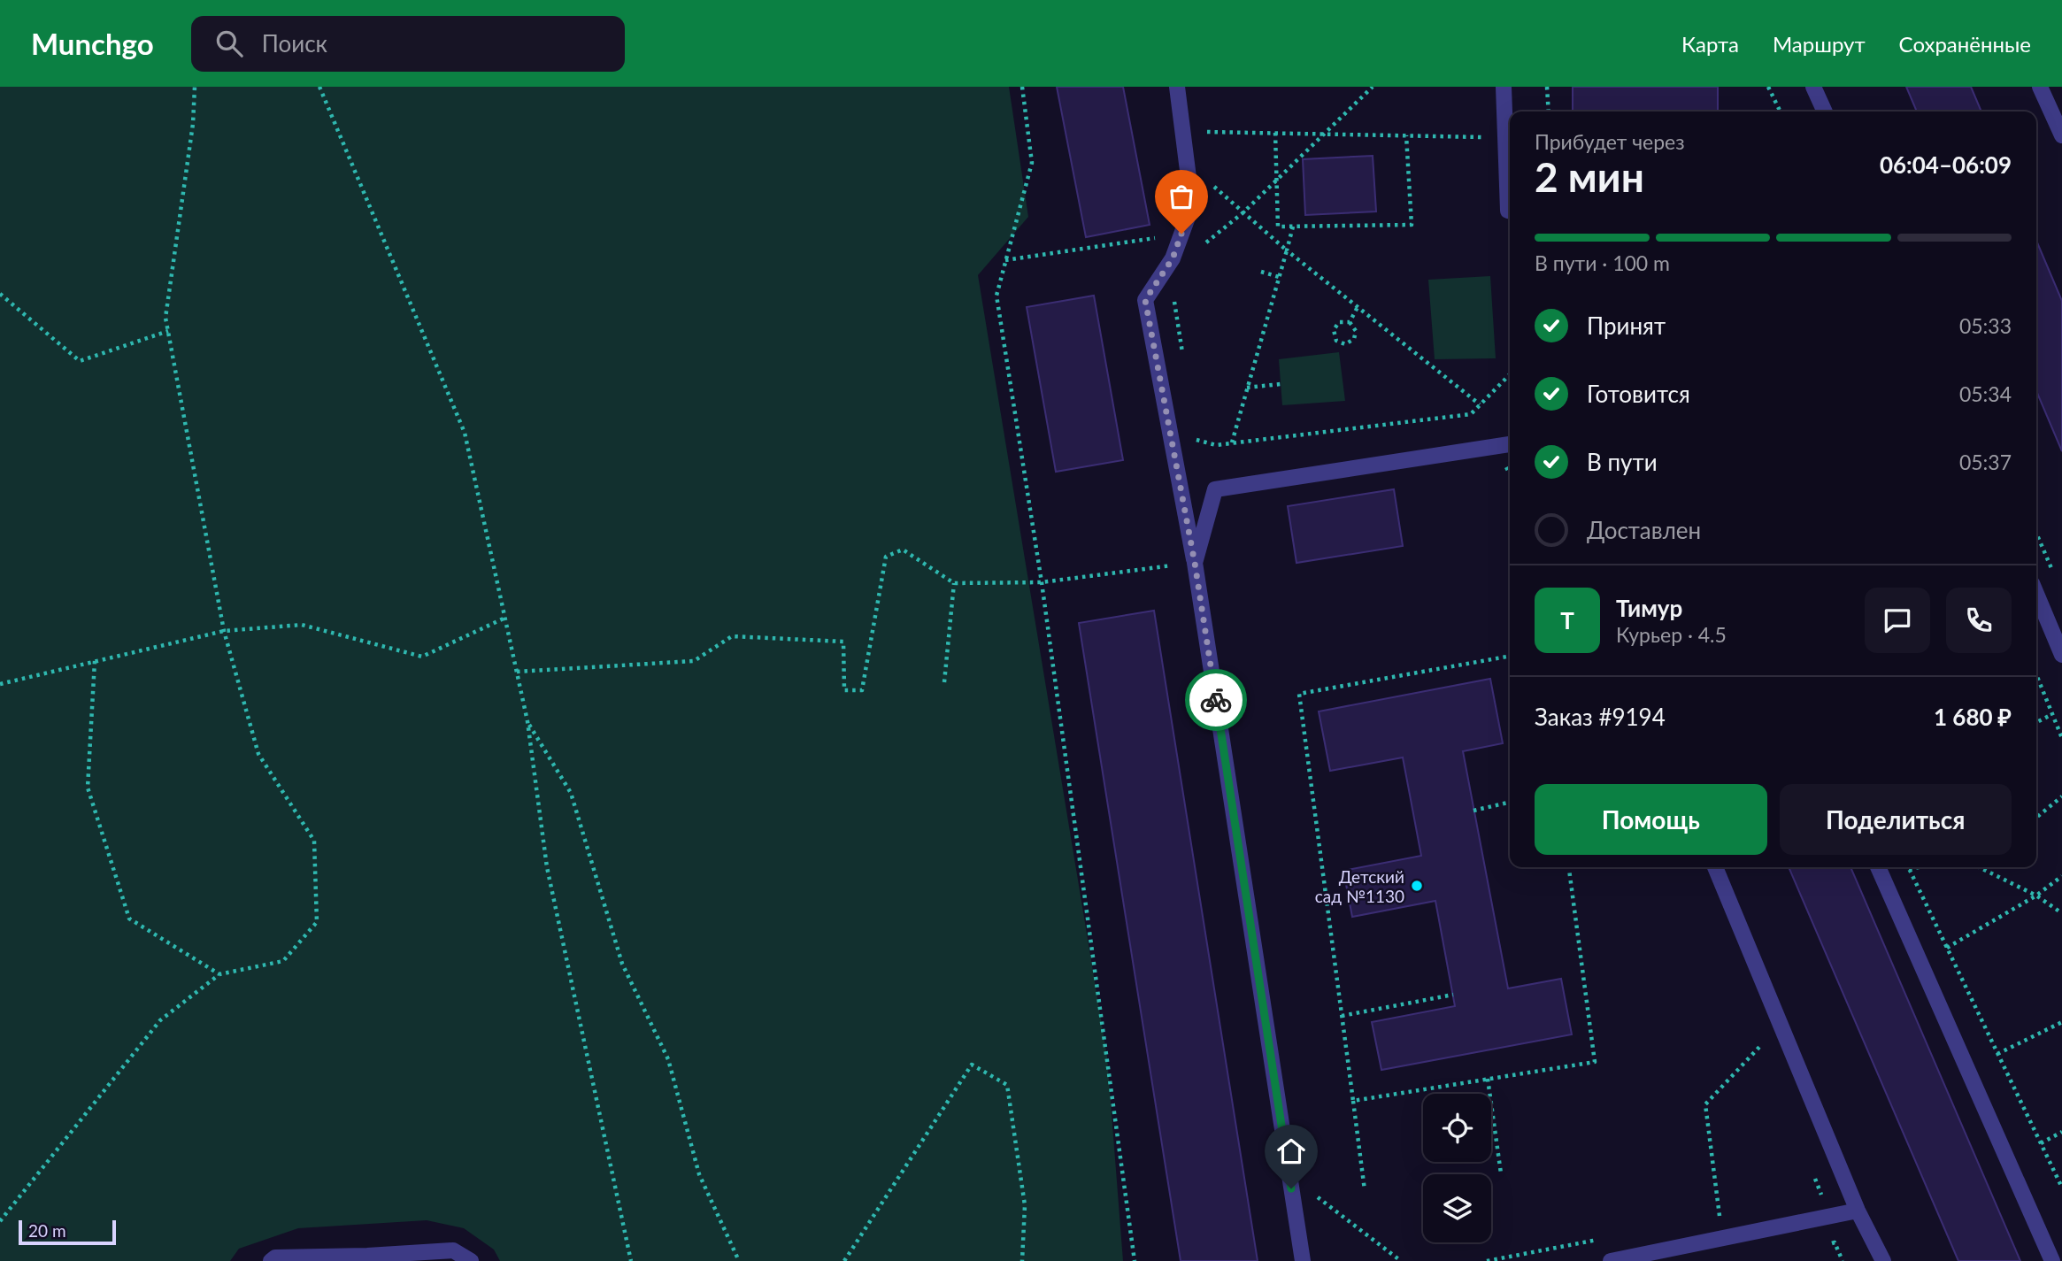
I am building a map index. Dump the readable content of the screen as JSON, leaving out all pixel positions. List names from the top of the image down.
{
  "places": ["Детский сад №1130"],
  "scale_bar": "20 m",
  "page": {
    "header": "Munchgo",
    "search": "Поиск",
    "nav": ["Карта", "Маршрут", "Сохранённые"],
    "heading": ["2 мин", "Прибудет через", "06:04–06:09"],
    "panel": [
      "Тимур",
      "Курьер · 4.5",
      "Заказ #9194",
      "1 680 ₽"
    ],
    "bar": "В пути · 100 m",
    "list": [
      ["Принят", "05:33"],
      ["Готовится", "05:34"],
      ["В пути", "05:37"],
      "Доставлен"
    ],
    "round": "Т",
    "buttons": ["Помощь", "Поделиться"],
    "scale": "20 m"
  }
}
